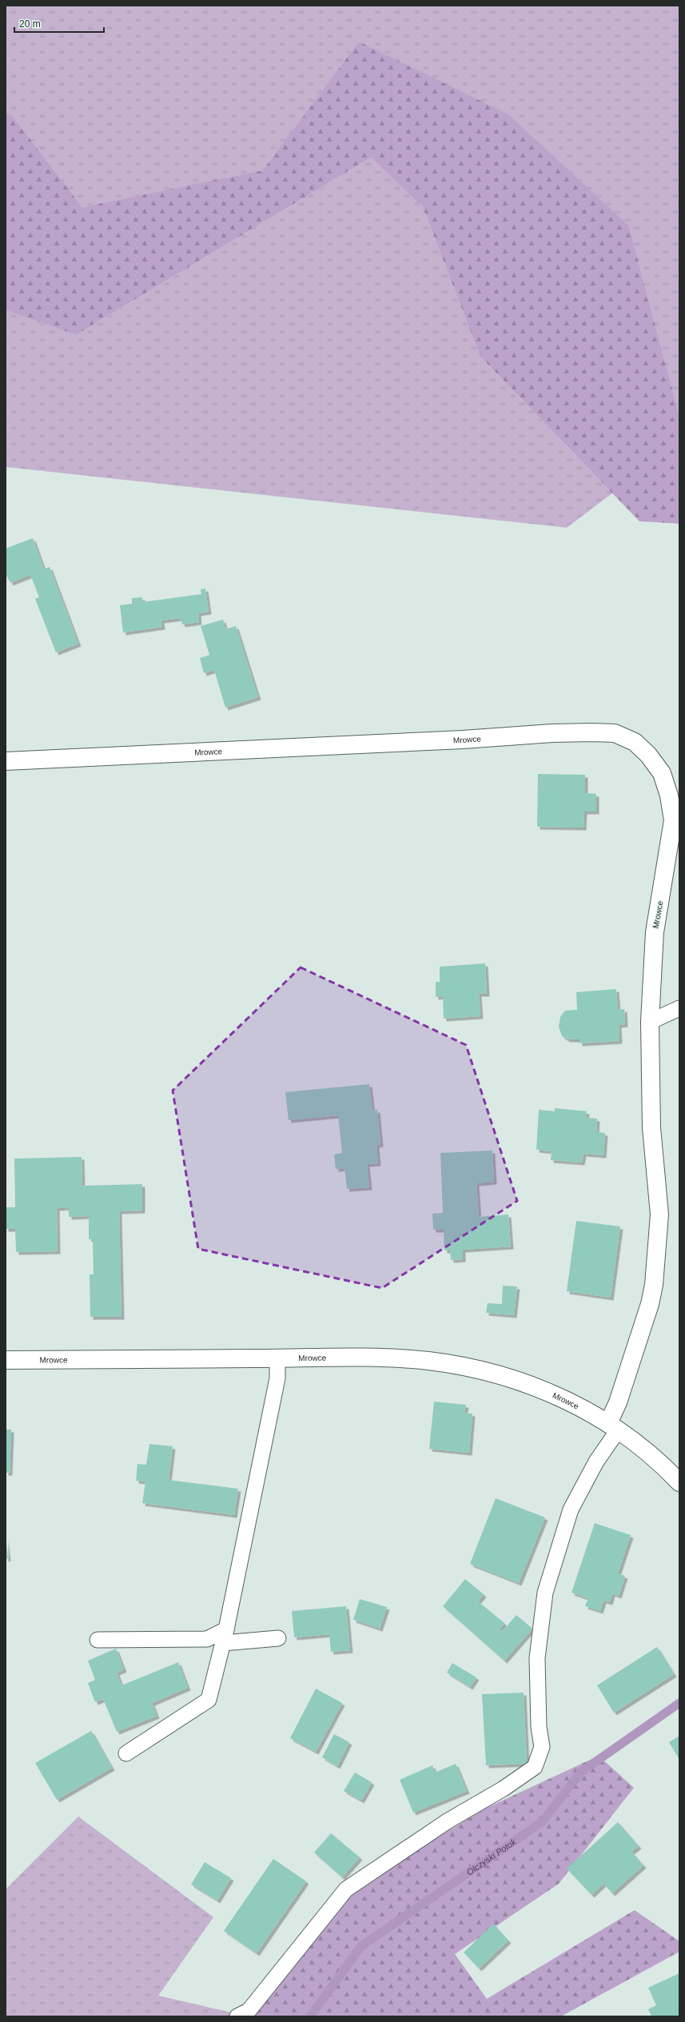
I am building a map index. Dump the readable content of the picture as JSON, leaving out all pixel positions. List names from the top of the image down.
{
  "streets": {
    "street": ["Mrowce"]
  },
  "water": ["Olczyski Potok"],
  "scale_bar": "20 m"
}
